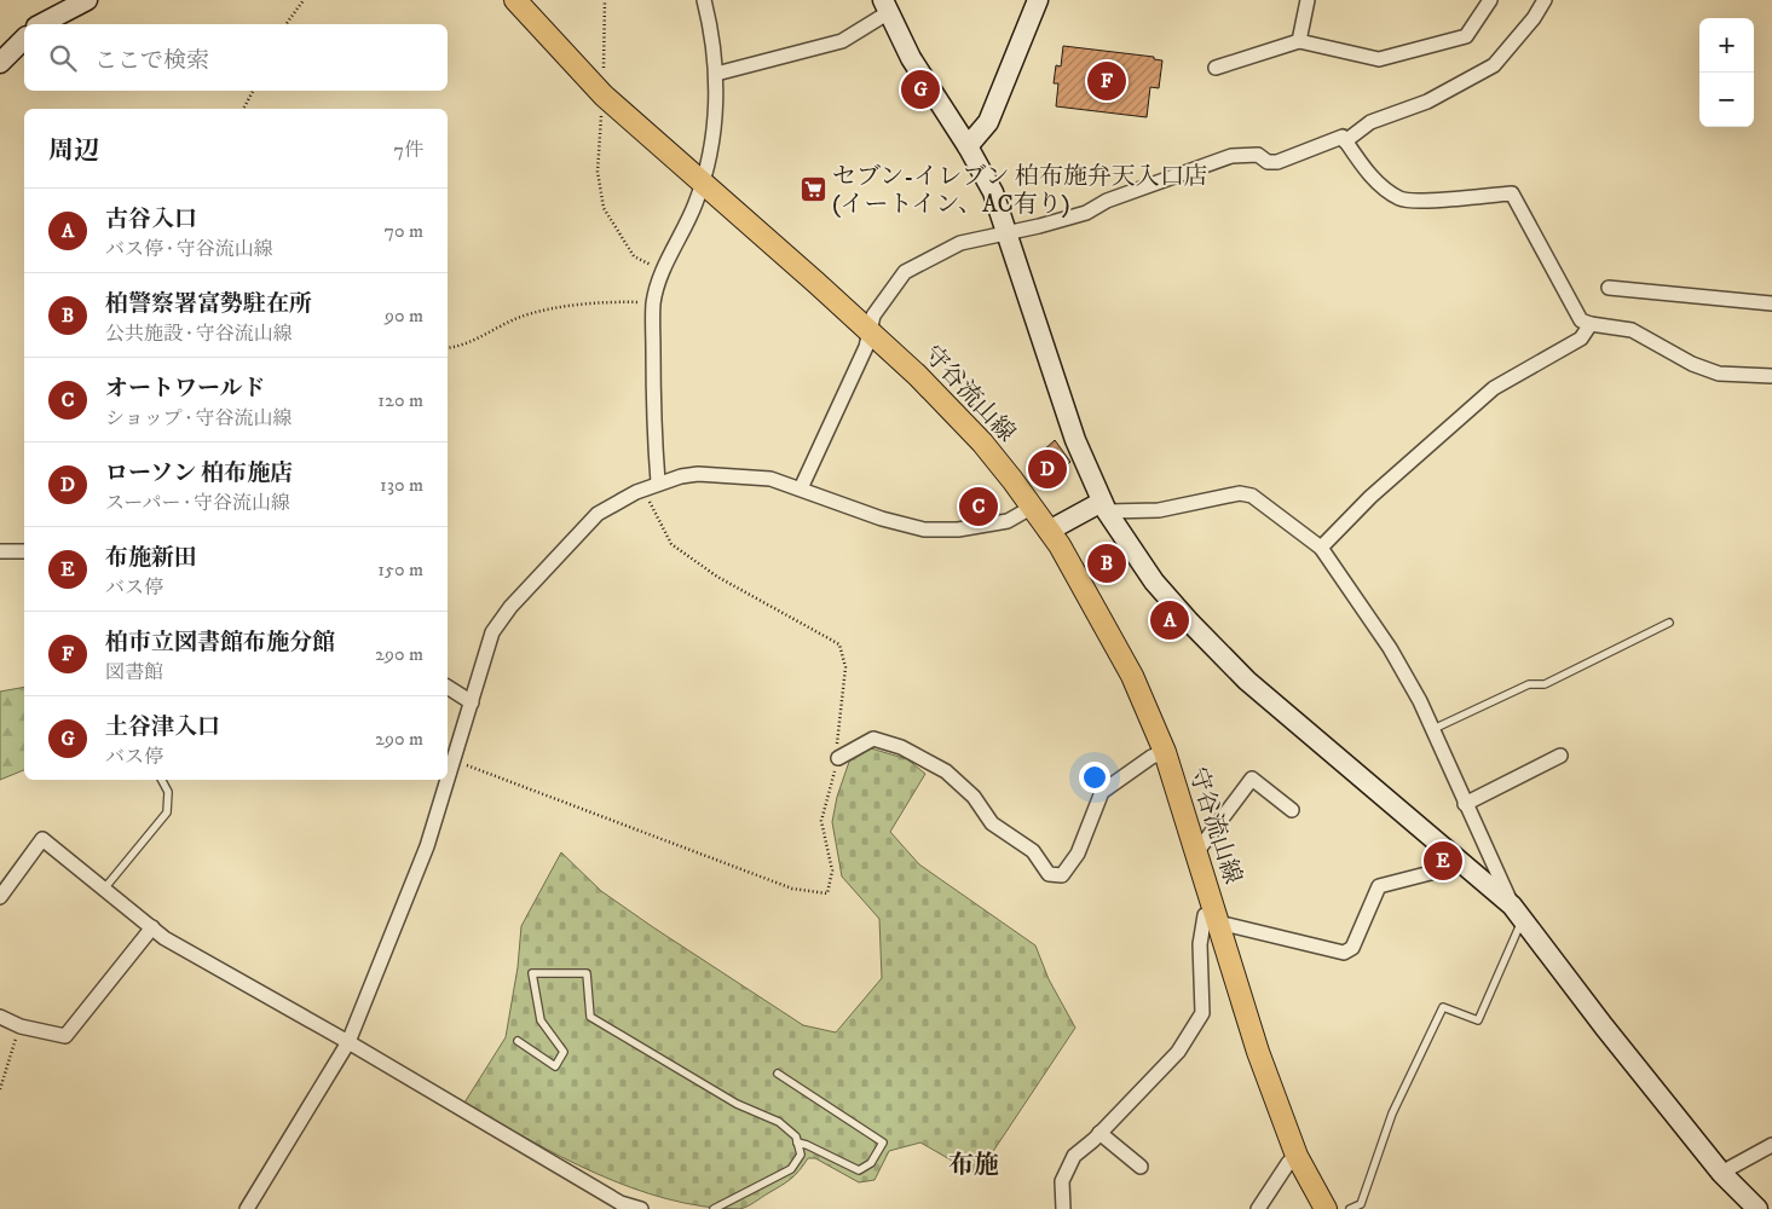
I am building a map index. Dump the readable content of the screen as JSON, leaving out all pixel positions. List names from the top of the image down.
{
  "streets": {
    "main road": ["守谷流山線"]
  },
  "districts": ["布施"],
  "places": {
    "supermarket": ["セブン-イレブン 柏布施弁天入口店 (イートイン、AC有り)"]
  },
  "page": {
    "map_buttons": ["+", "−"],
    "search": "ここで検索",
    "pins": [
      "F",
      "G",
      "D",
      "C",
      "B",
      "A",
      "E"
    ],
    "heading": ["周辺", "7件"],
    "list": [
      {
        "mark": "A",
        "name": "古谷入口",
        "note": "バス停 · 守谷流山線",
        "value": "70 m"
      },
      {
        "mark": "B",
        "name": "柏警察署富勢駐在所",
        "note": "公共施設 · 守谷流山線",
        "value": "90 m"
      },
      {
        "mark": "C",
        "name": "オートワールド",
        "note": "ショップ · 守谷流山線",
        "value": "120 m"
      },
      {
        "mark": "D",
        "name": "ローソン 柏布施店",
        "note": "スーパー · 守谷流山線",
        "value": "130 m"
      },
      {
        "mark": "E",
        "name": "布施新田",
        "note": "バス停",
        "value": "150 m"
      },
      {
        "mark": "F",
        "name": "柏市立図書館布施分館",
        "note": "図書館",
        "value": "290 m"
      },
      {
        "mark": "G",
        "name": "土谷津入口",
        "note": "バス停",
        "value": "290 m"
      }
    ]
  }
}
